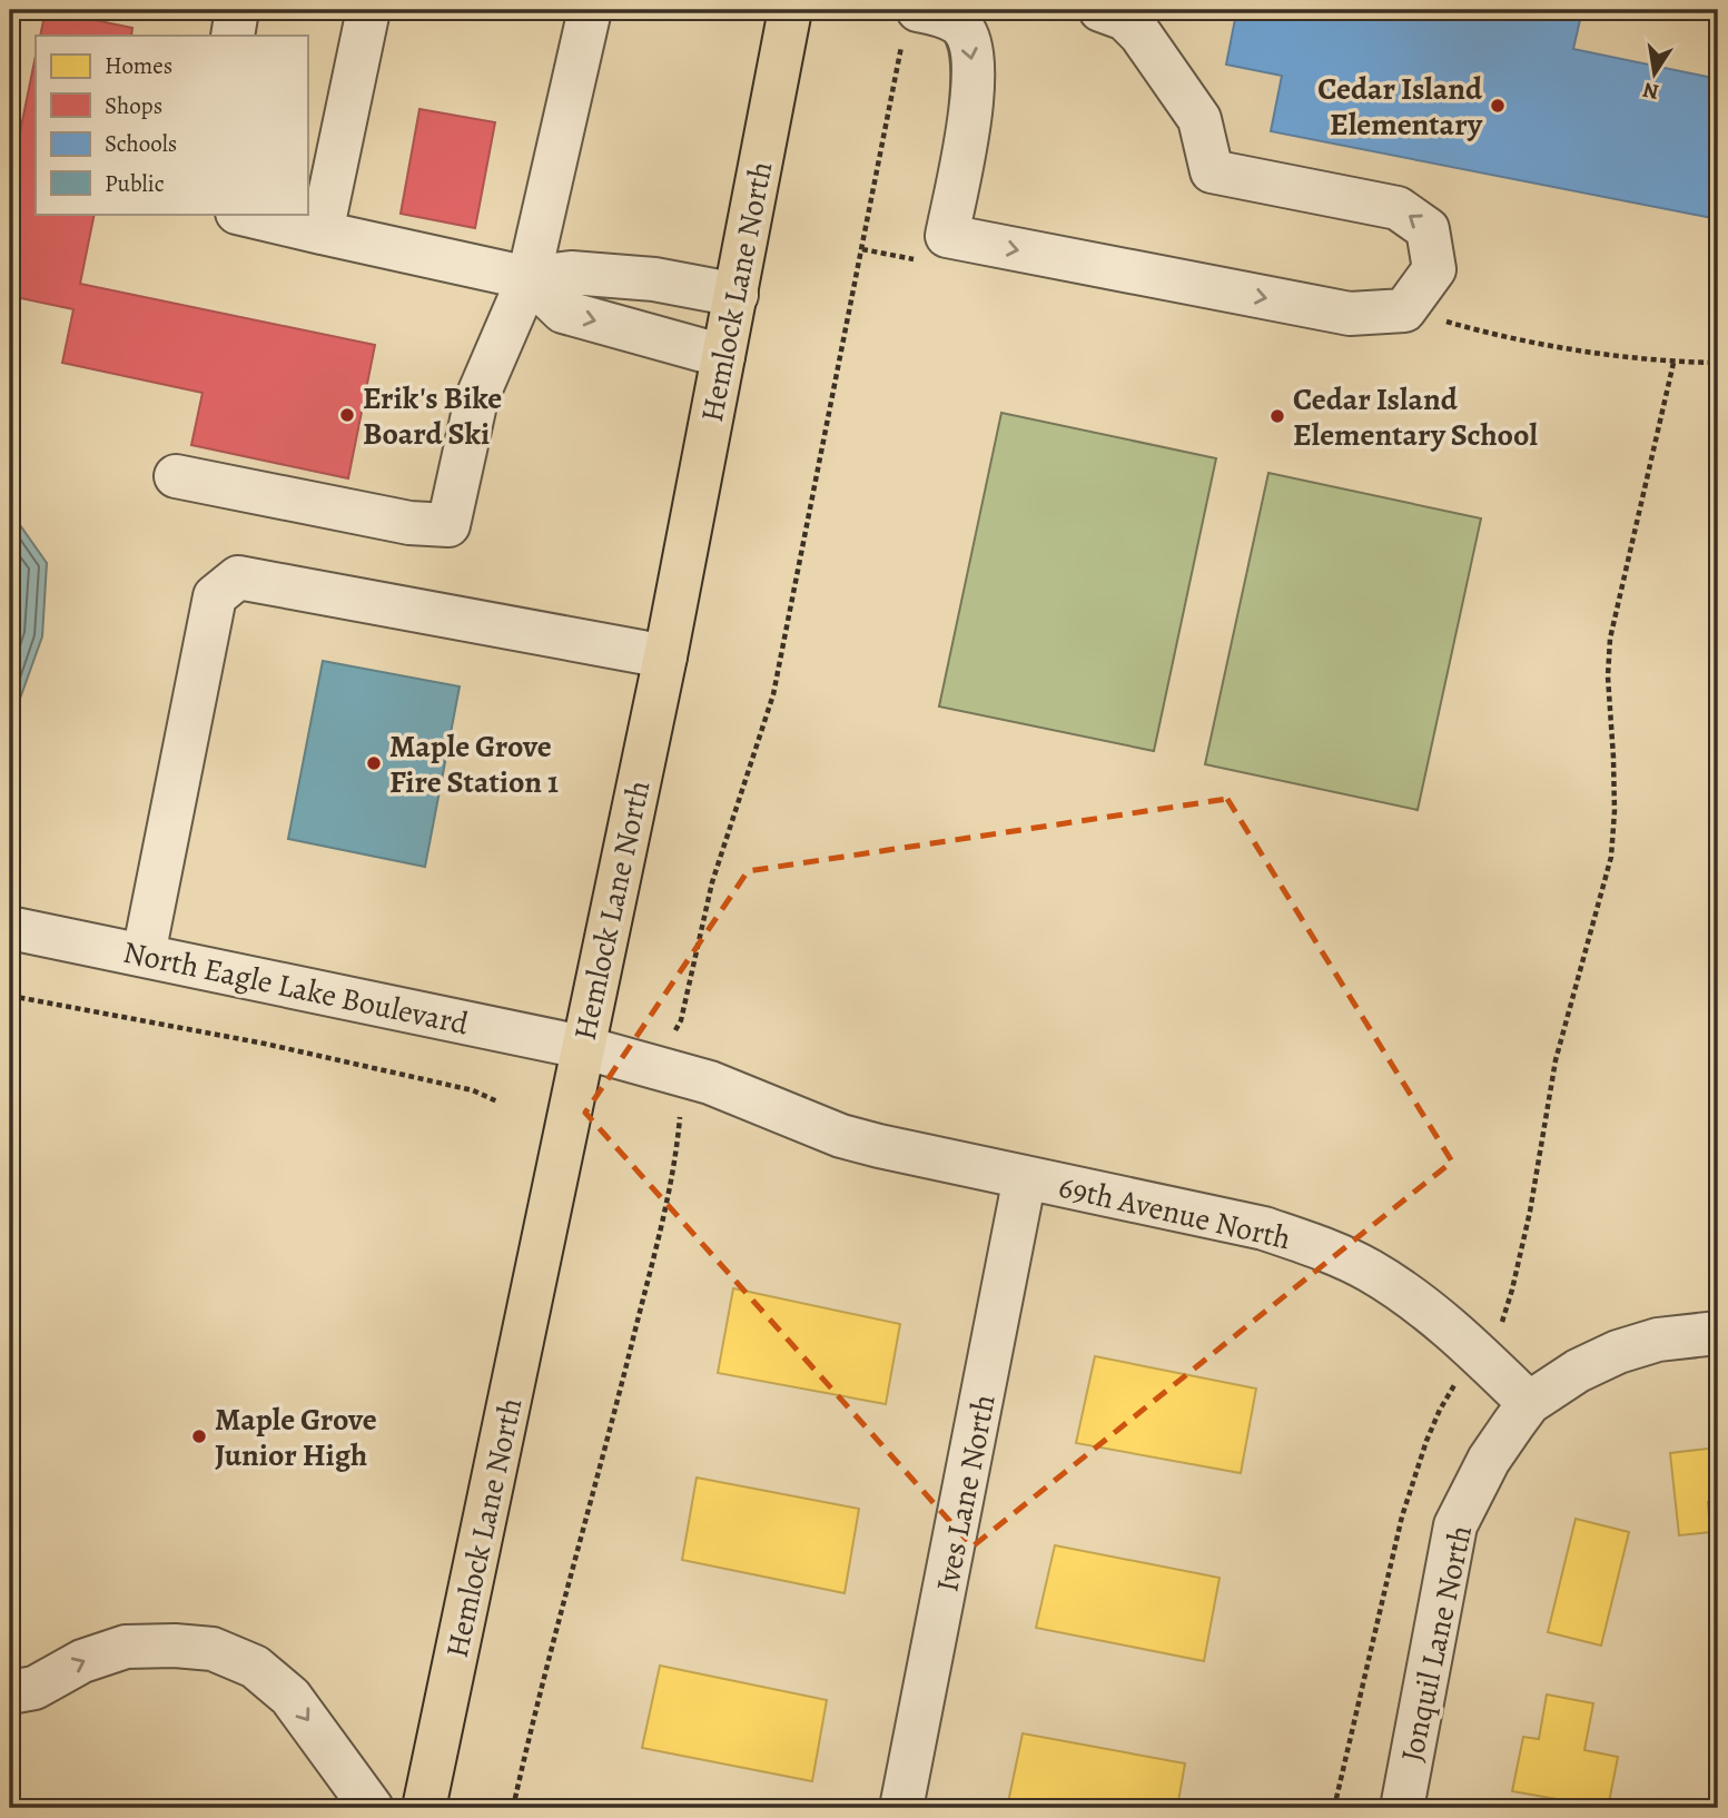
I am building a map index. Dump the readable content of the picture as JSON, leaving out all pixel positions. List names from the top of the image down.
{
  "streets": {
    "main road": ["Hemlock Lane North"],
    "street": [
      "North Eagle Lake Boulevard",
      "69th Avenue North",
      "Ives Lane North",
      "Jonquil Lane North"
    ]
  },
  "crossings": [
    ["Hemlock Lane North", "North Eagle Lake Boulevard"],
    ["Hemlock Lane North", "69th Avenue North"],
    ["North Eagle Lake Boulevard", "69th Avenue North"],
    ["69th Avenue North", "Ives Lane North"],
    ["69th Avenue North", "Jonquil Lane North"]
  ],
  "places": [
    "Cedar Island Elementary",
    "Erik's Bike Board Ski",
    "Cedar Island Elementary School",
    "Maple Grove Fire Station 1",
    "Maple Grove Junior High"
  ],
  "legend": [
    "Homes",
    "Shops",
    "Schools",
    "Public"
  ],
  "north": "bottom"
}
